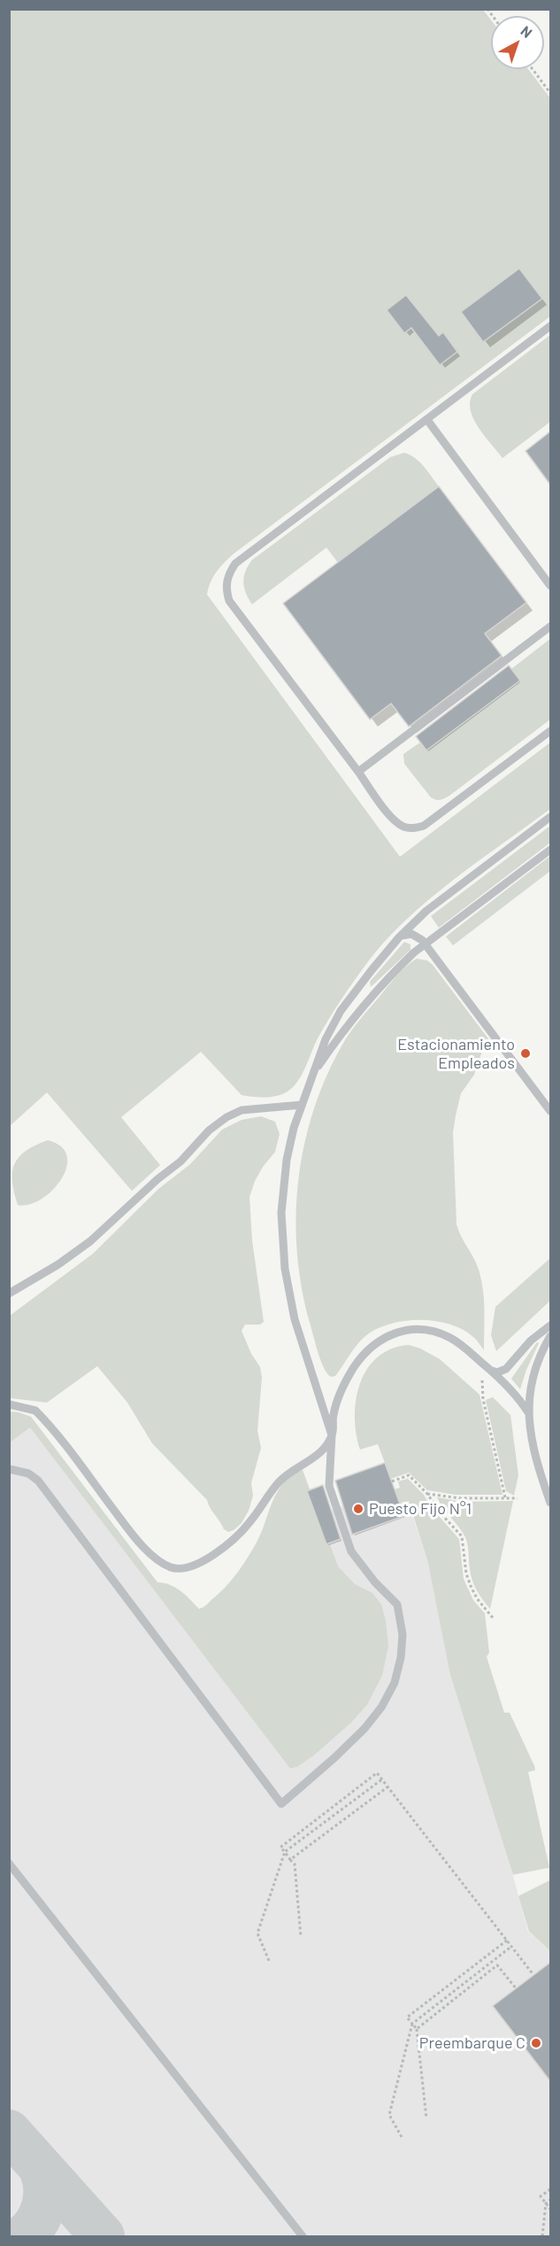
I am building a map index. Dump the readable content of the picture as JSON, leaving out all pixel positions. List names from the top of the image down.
{
  "places": ["Estacionamiento Empleados", "Puesto Fijo N°1", "Preembarque C"],
  "north": "top right"
}
